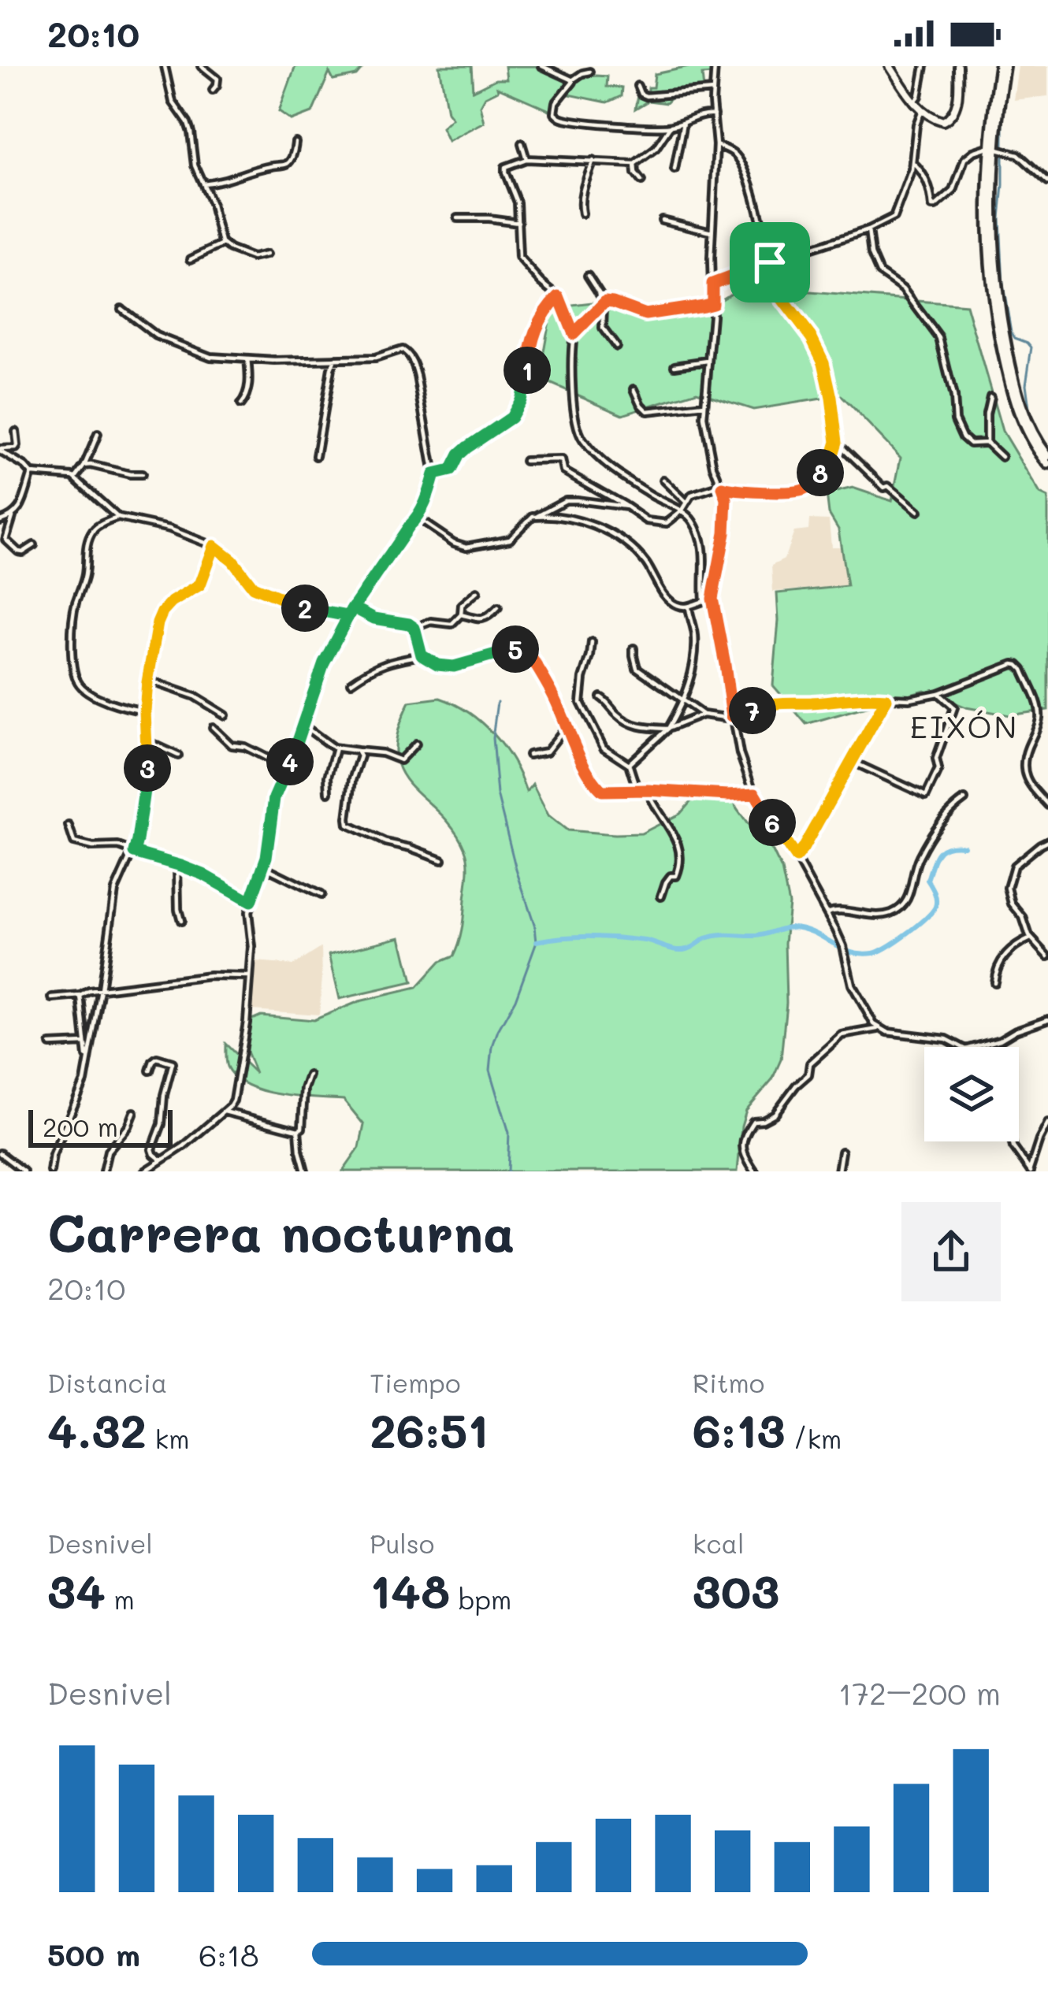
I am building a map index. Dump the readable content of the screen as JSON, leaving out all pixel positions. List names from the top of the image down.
{
  "districts": ["EIXÓN"],
  "scale_bar": "200 m",
  "page": {
    "status": "20:10",
    "pins": [
      "1",
      "8",
      "2",
      "5",
      "7",
      "4",
      "3",
      "6"
    ],
    "scale": "200 m",
    "heading": ["Carrera nocturna", "20:10"],
    "stats": [
      ["Distancia", "4.32 km"],
      ["Tiempo", "26:51"],
      ["Ritmo", "6:13 /km"],
      ["Desnivel", "34 m"],
      ["Pulso", "148 bpm"],
      ["kcal", "303"]
    ],
    "chart": ["Desnivel", "172–200 m"],
    "list": [
      {
        "name": "500 m",
        "note": "6:18"
      }
    ]
  }
}
